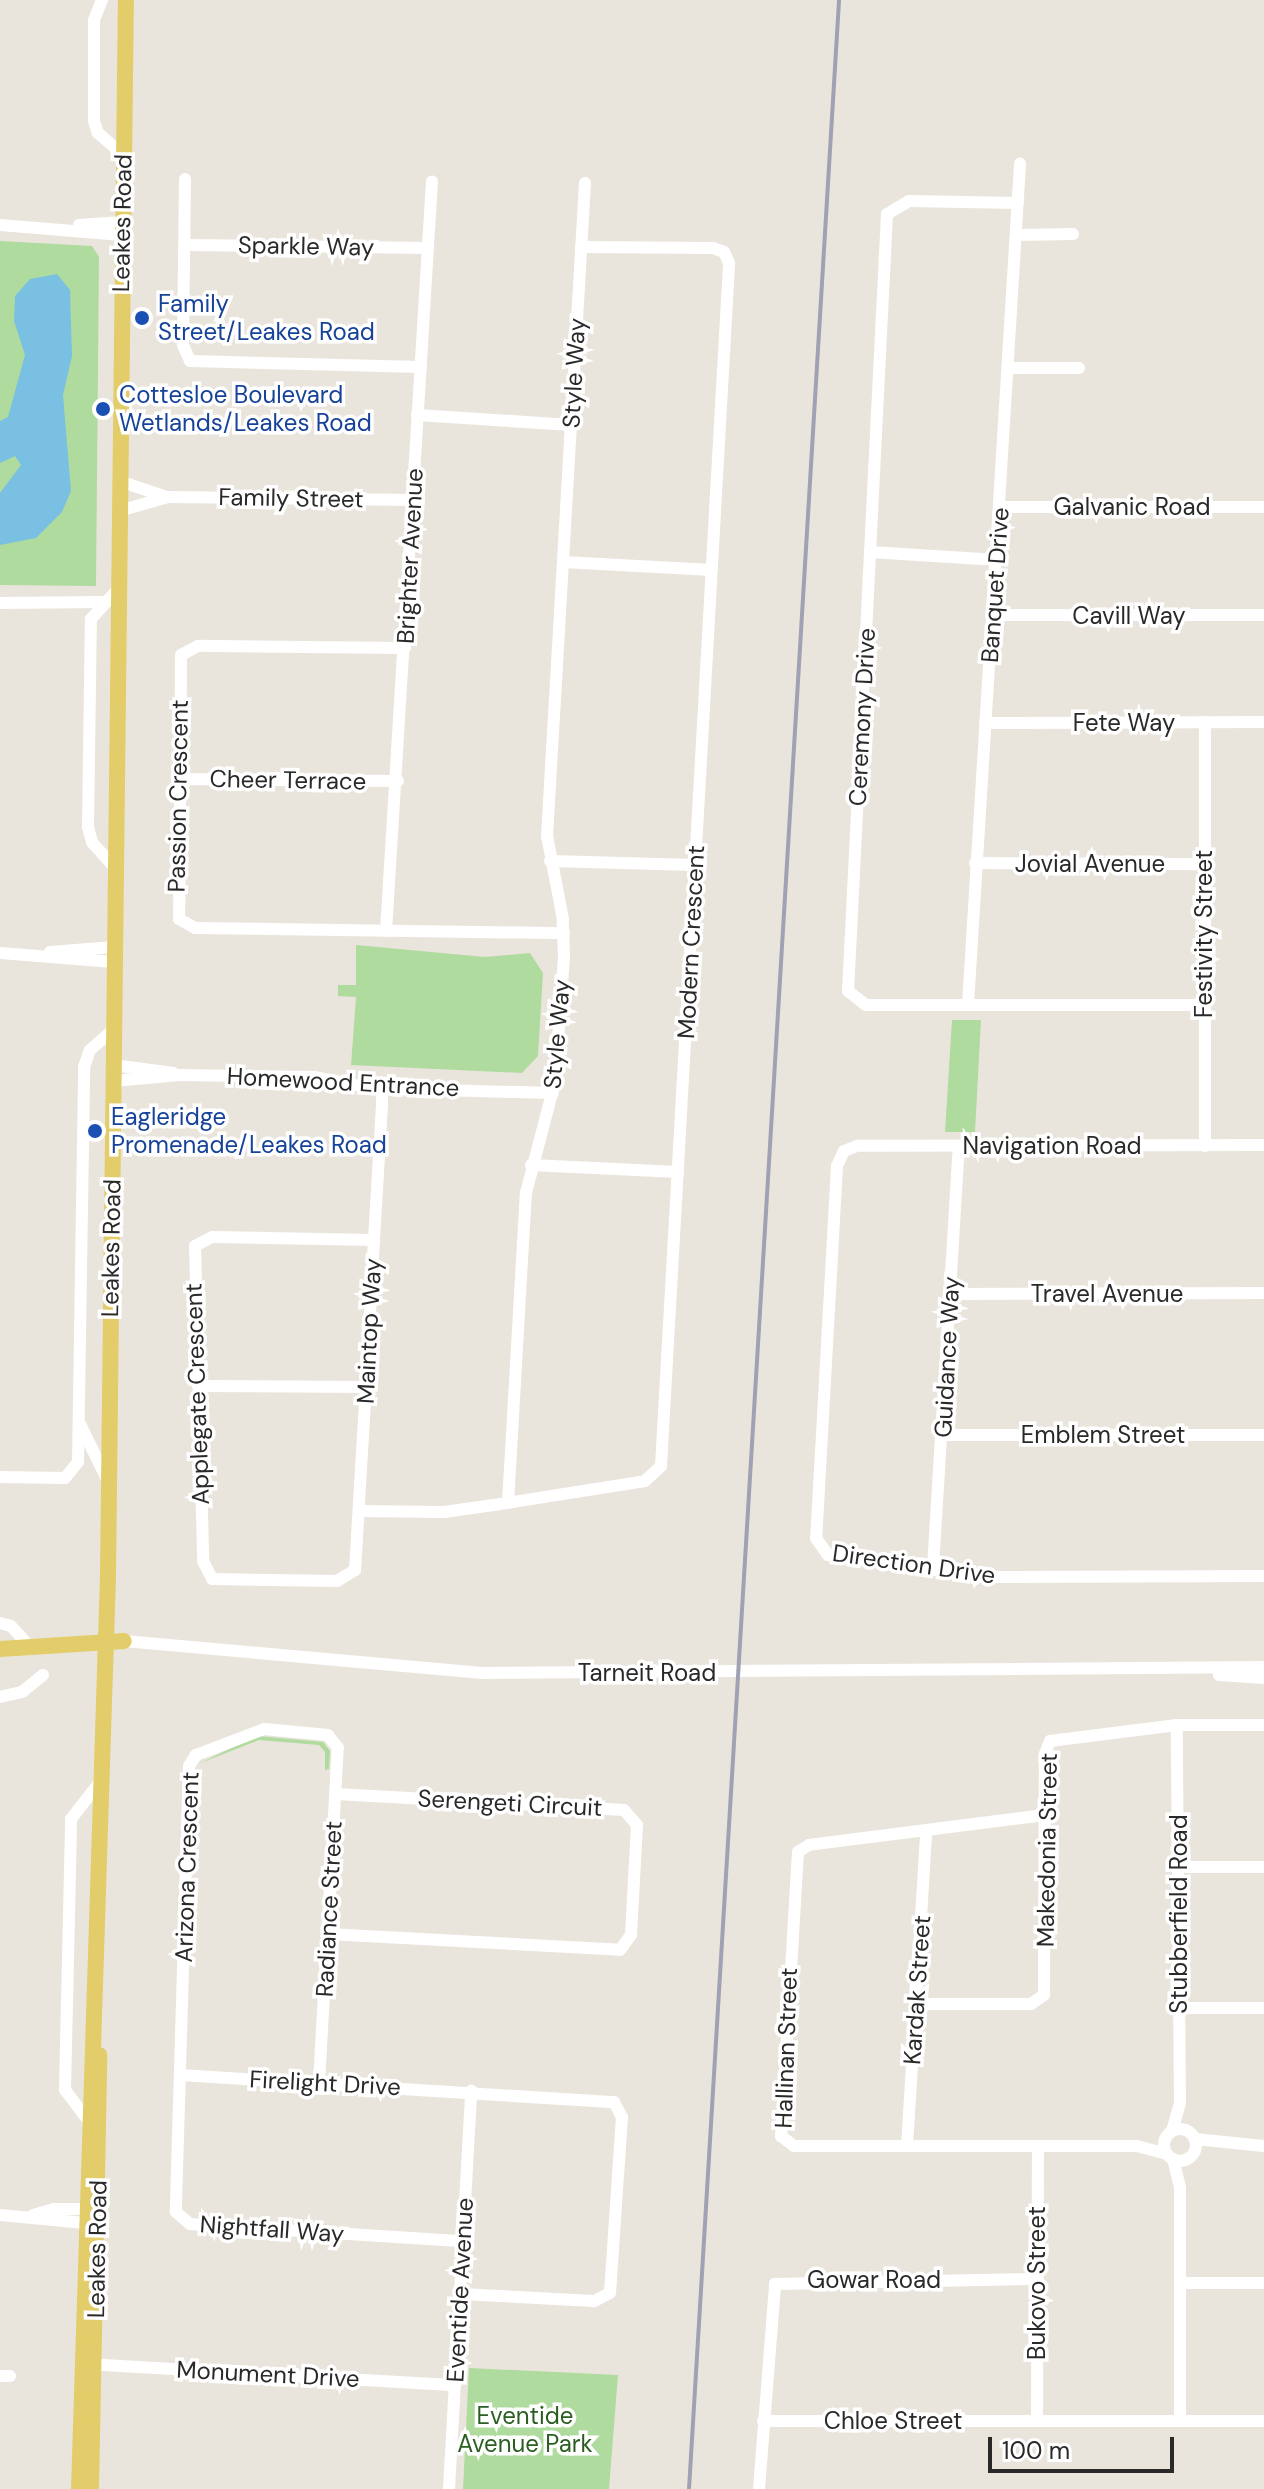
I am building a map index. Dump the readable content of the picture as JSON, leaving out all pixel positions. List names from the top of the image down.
{
  "streets": {
    "main road": ["Leakes Road", "Tarneit Road"],
    "street": [
      "Sparkle Way",
      "Style Way",
      "Family Street",
      "Galvanic Road",
      "Brighter Avenue",
      "Banquet Drive",
      "Cavill Way",
      "Ceremony Drive",
      "Fete Way",
      "Cheer Terrace",
      "Passion Crescent",
      "Jovial Avenue",
      "Festivity Street",
      "Modern Crescent",
      "Homewood Entrance",
      "Navigation Road",
      "Travel Avenue",
      "Maintop Way",
      "Guidance Way",
      "Applegate Crescent",
      "Emblem Street",
      "Direction Drive",
      "Serengeti Circuit",
      "Makedonia Street",
      "Arizona Crescent",
      "Radiance Street",
      "Stubberfield Road",
      "Kardak Street",
      "Hallinan Street",
      "Firelight Drive",
      "Nightfall Way",
      "Gowar Road",
      "Bukovo Street",
      "Eventide Avenue",
      "Monument Drive",
      "Chloe Street"
    ]
  },
  "crossings": [
    ["Leakes Road", "Family Street"],
    ["Leakes Road", "Homewood Entrance"],
    ["Leakes Road", "Tarneit Road"],
    ["Leakes Road", "Monument Drive"],
    ["Sparkle Way", "Brighter Avenue"],
    ["Style Way", "Passion Crescent"],
    ["Style Way", "Modern Crescent"],
    ["Style Way", "Homewood Entrance"],
    ["Family Street", "Brighter Avenue"],
    ["Galvanic Road", "Banquet Drive"],
    ["Brighter Avenue", "Cheer Terrace"],
    ["Brighter Avenue", "Passion Crescent"],
    ["Banquet Drive", "Cavill Way"],
    ["Banquet Drive", "Ceremony Drive"],
    ["Banquet Drive", "Fete Way"],
    ["Banquet Drive", "Jovial Avenue"],
    ["Ceremony Drive", "Festivity Street"],
    ["Fete Way", "Festivity Street"],
    ["Cheer Terrace", "Passion Crescent"],
    ["Jovial Avenue", "Festivity Street"],
    ["Festivity Street", "Navigation Road"],
    ["Modern Crescent", "Maintop Way"],
    ["Homewood Entrance", "Maintop Way"],
    ["Navigation Road", "Guidance Way"],
    ["Navigation Road", "Direction Drive"],
    ["Travel Avenue", "Guidance Way"],
    ["Maintop Way", "Applegate Crescent"],
    ["Guidance Way", "Emblem Street"],
    ["Guidance Way", "Direction Drive"],
    ["Serengeti Circuit", "Radiance Street"],
    ["Makedonia Street", "Stubberfield Road"],
    ["Makedonia Street", "Kardak Street"],
    ["Makedonia Street", "Hallinan Street"],
    ["Arizona Crescent", "Radiance Street"],
    ["Arizona Crescent", "Firelight Drive"],
    ["Arizona Crescent", "Nightfall Way"],
    ["Radiance Street", "Firelight Drive"],
    ["Stubberfield Road", "Hallinan Street"],
    ["Kardak Street", "Hallinan Street"],
    ["Hallinan Street", "Bukovo Street"],
    ["Firelight Drive", "Nightfall Way"],
    ["Firelight Drive", "Eventide Avenue"],
    ["Nightfall Way", "Eventide Avenue"],
    ["Gowar Road", "Bukovo Street"],
    ["Gowar Road", "Chloe Street"],
    ["Bukovo Street", "Chloe Street"],
    ["Eventide Avenue", "Monument Drive"]
  ],
  "parks": ["Eventide Avenue Park"],
  "places": ["Family Street/Leakes Road", "Cottesloe Boulevard Wetlands/Leakes Road", "Eagleridge Promenade/Leakes Road"],
  "scale_bar": "100 m"
}
